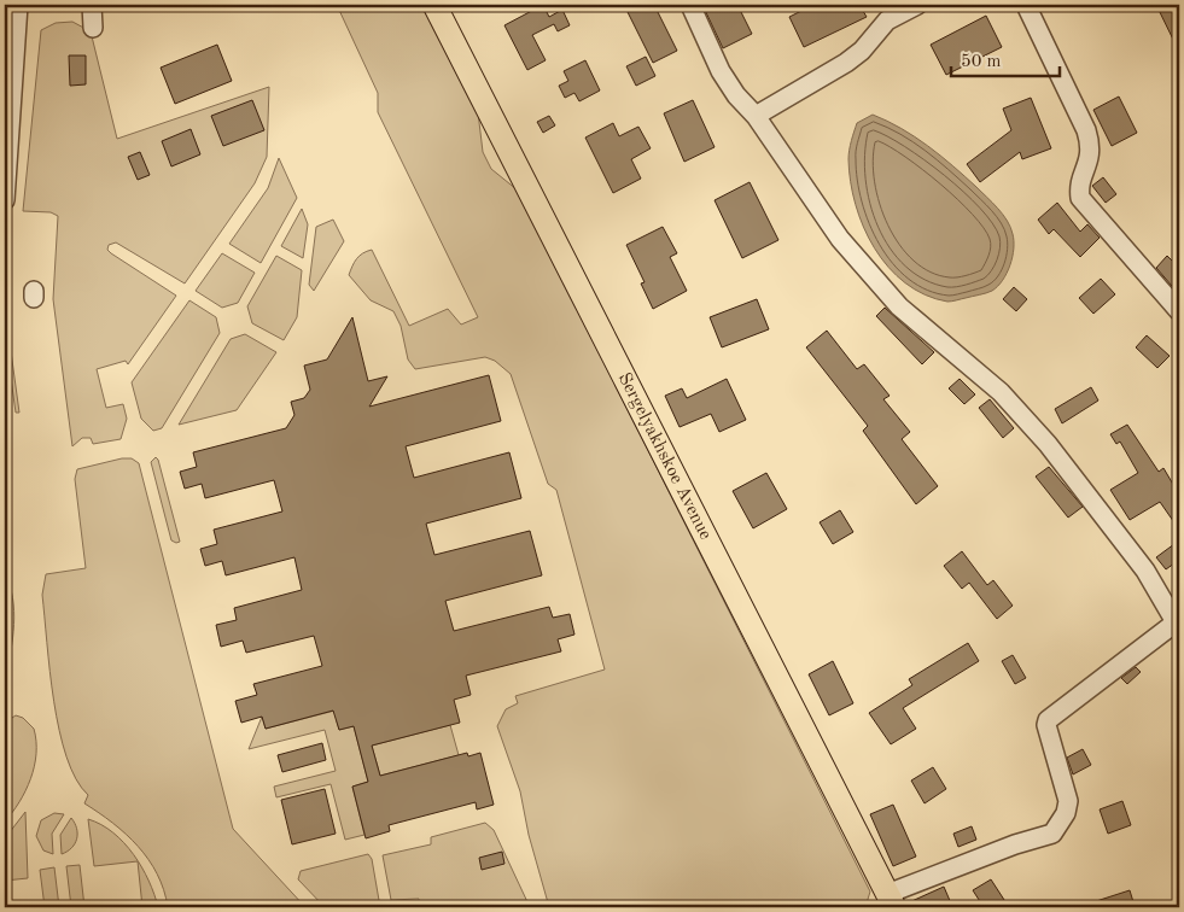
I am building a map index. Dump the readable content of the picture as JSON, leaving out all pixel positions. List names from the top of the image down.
{
  "streets": {
    "main road": ["Sergelyakhskoe Avenue"]
  },
  "scale_bar": "50 m"
}
